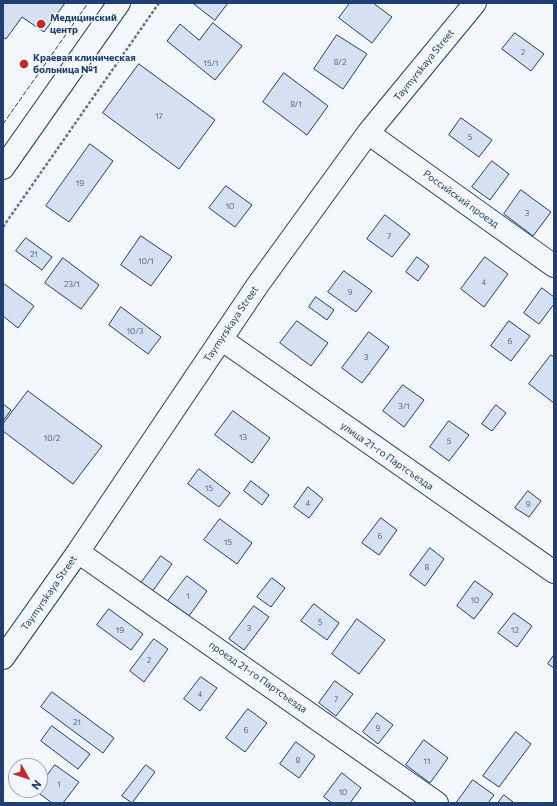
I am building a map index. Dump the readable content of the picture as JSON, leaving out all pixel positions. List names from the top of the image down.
{
  "streets": {
    "street": [
      "Taymyrskaya Street",
      "Российский проезд",
      "улица 21-го Партсъезда",
      "проезд 21-го Партсъезда"
    ]
  },
  "crossings": [
    ["Taymyrskaya Street", "Российский проезд"],
    ["Taymyrskaya Street", "улица 21-го Партсъезда"],
    ["Taymyrskaya Street", "проезд 21-го Партсъезда"]
  ],
  "places": ["Медицинский центр", "Краевая клиническая больница №1"],
  "house_numbers": [
    "2",
    "8/2",
    "15/1",
    "8/1",
    "17",
    "5",
    "19",
    "10",
    "3",
    "7",
    "21",
    "10/1",
    "4",
    "23/1",
    "9",
    "10/3",
    "6",
    "3",
    "3/1",
    "13",
    "10/2",
    "5",
    "15",
    "4",
    "9",
    "6",
    "15",
    "8",
    "1",
    "10",
    "5",
    "3",
    "19",
    "12",
    "2",
    "4",
    "7",
    "21",
    "9",
    "6",
    "8",
    "11",
    "1",
    "10"
  ],
  "north": "bottom right"
}
